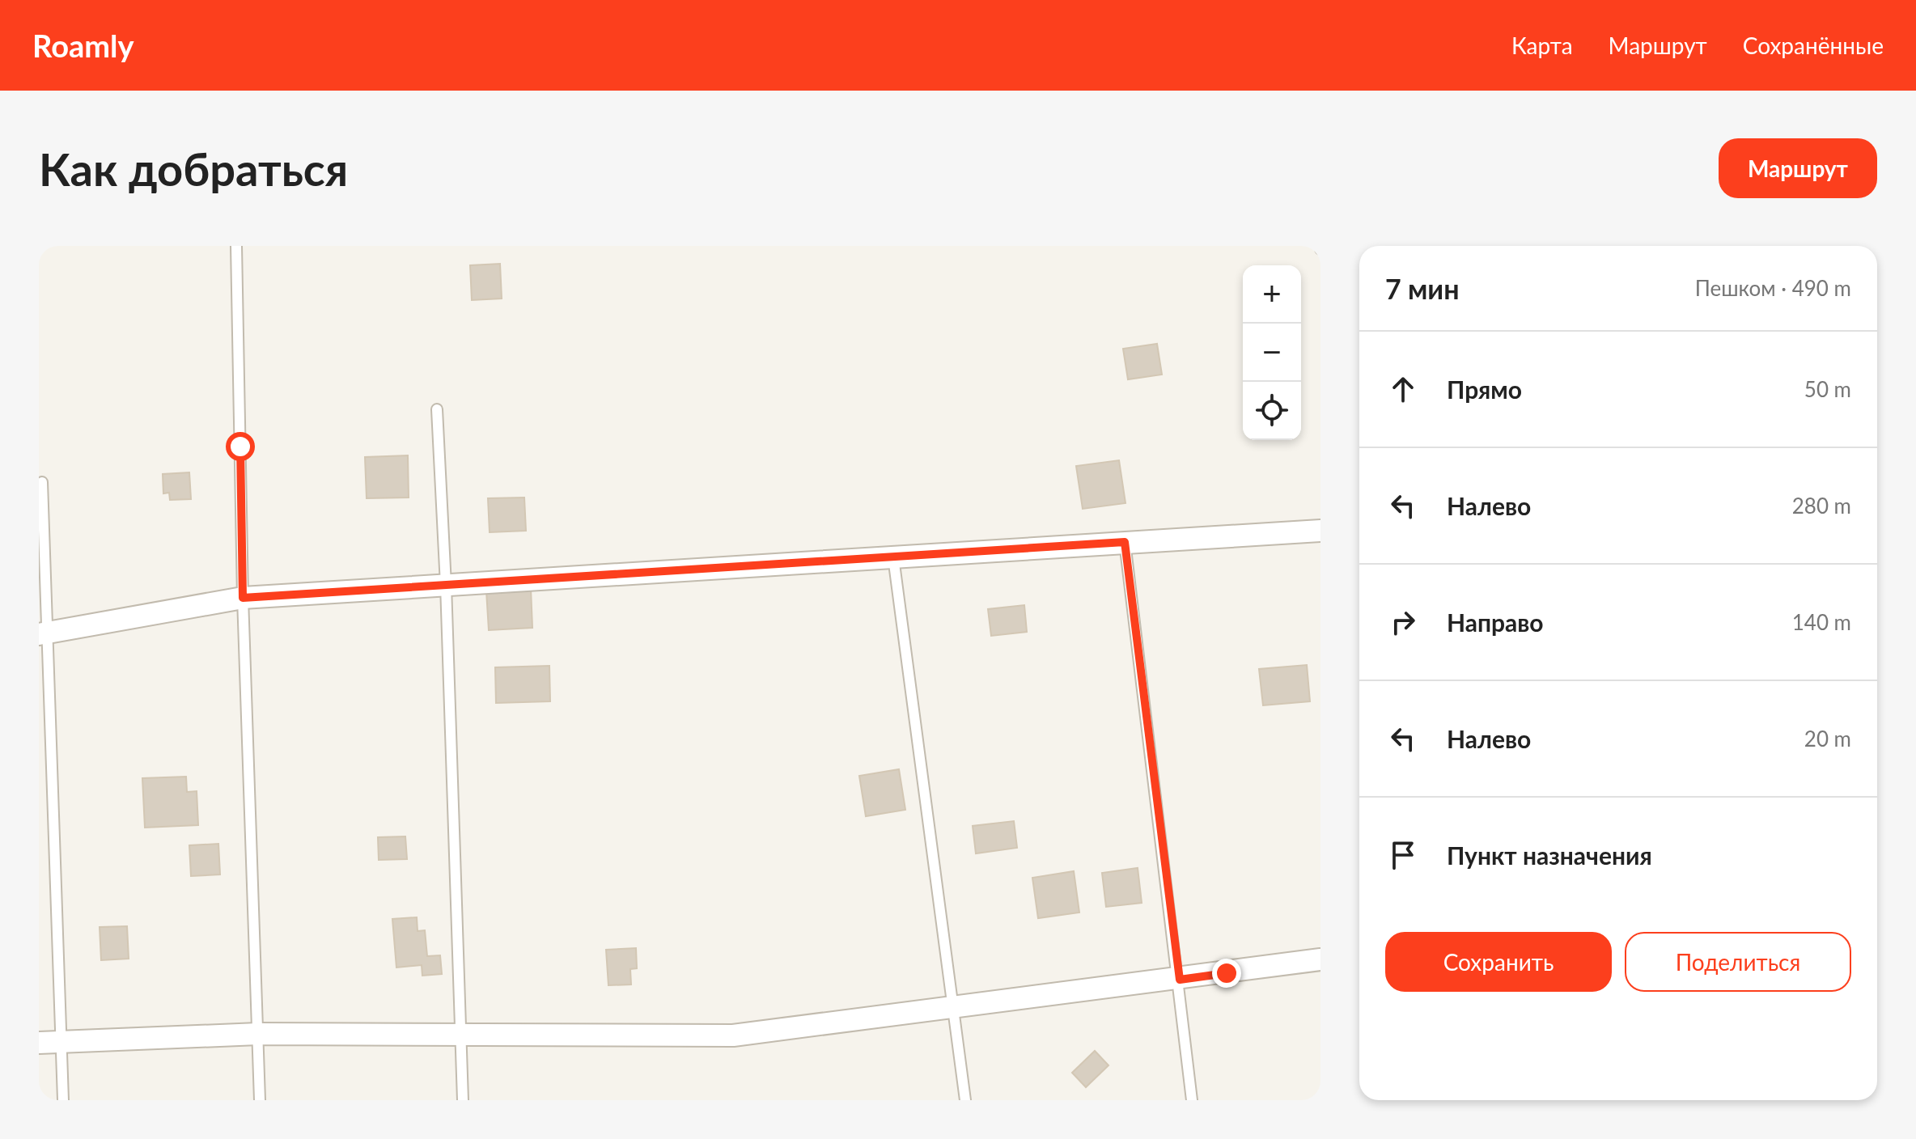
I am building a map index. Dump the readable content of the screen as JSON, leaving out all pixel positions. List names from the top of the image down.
{
  "page": {
    "header": "Roamly",
    "nav": ["Карта", "Маршрут", "Сохранённые"],
    "buttons": [
      "Маршрут",
      ["Сохранить", "Поделиться"]
    ],
    "title": "Как добраться",
    "heading": ["7 мин", "Пешком · 490 m"],
    "map_buttons": ["+", "−"],
    "list": [
      ["Прямо", "50 m"],
      ["Налево", "280 m"],
      ["Направо", "140 m"],
      ["Налево", "20 m"],
      "Пункт назначения"
    ]
  }
}
